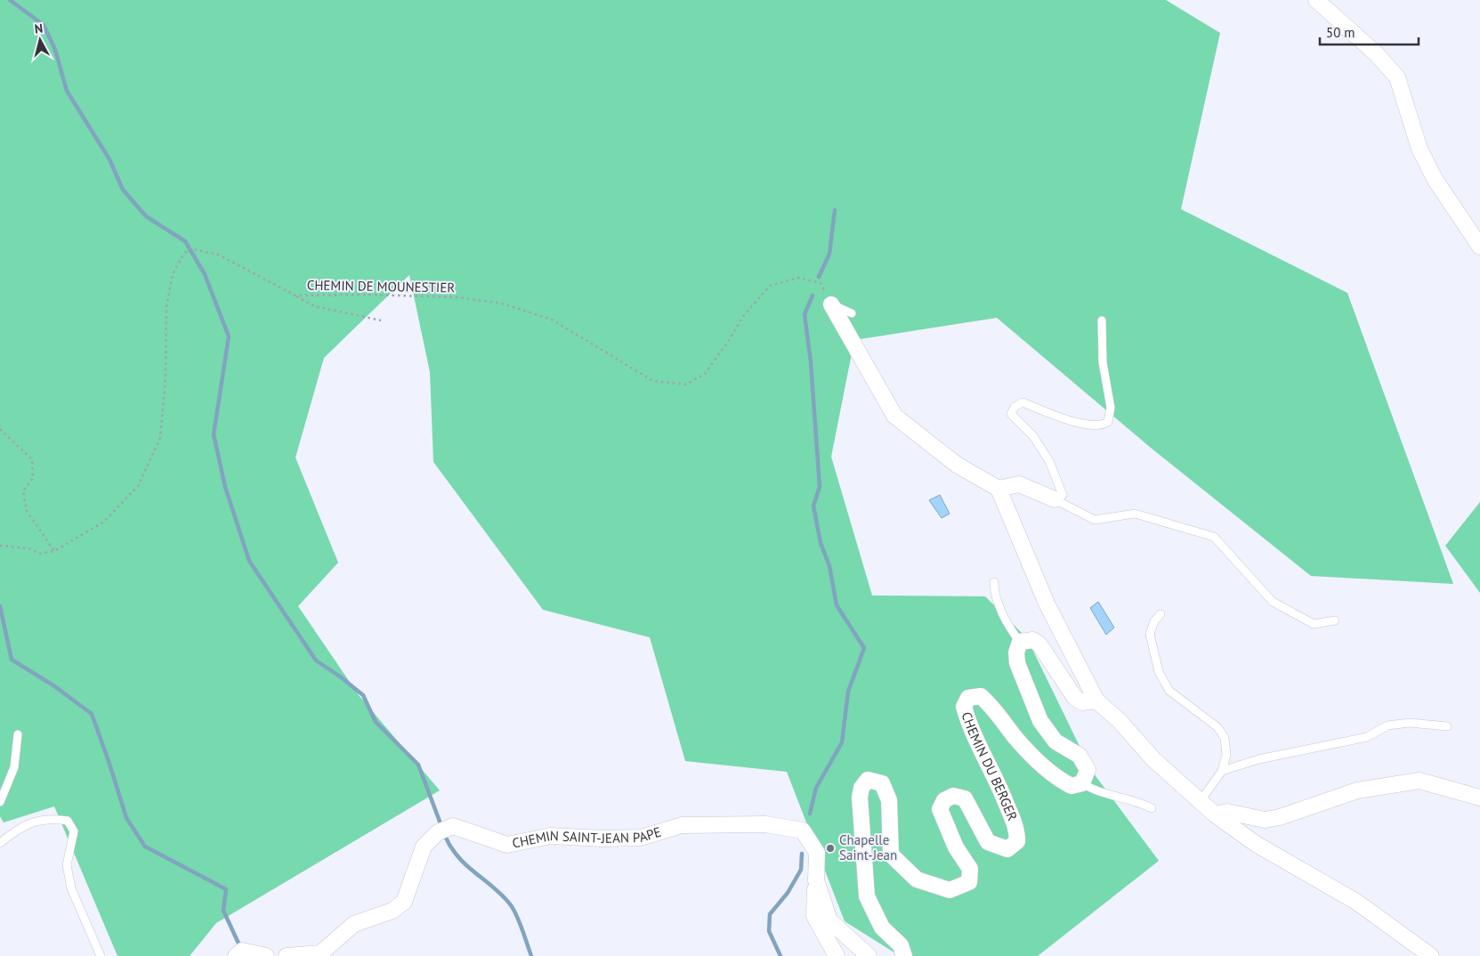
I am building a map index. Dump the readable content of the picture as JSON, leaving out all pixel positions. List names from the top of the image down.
{
  "streets": {
    "street": ["CHEMIN DU BERGER", "CHEMIN SAINT-JEAN PAPE"],
    "path": ["CHEMIN DE MOUNESTIER"]
  },
  "places": ["Chapelle Saint-Jean"],
  "scale_bar": "50 m",
  "north": "top"
}
